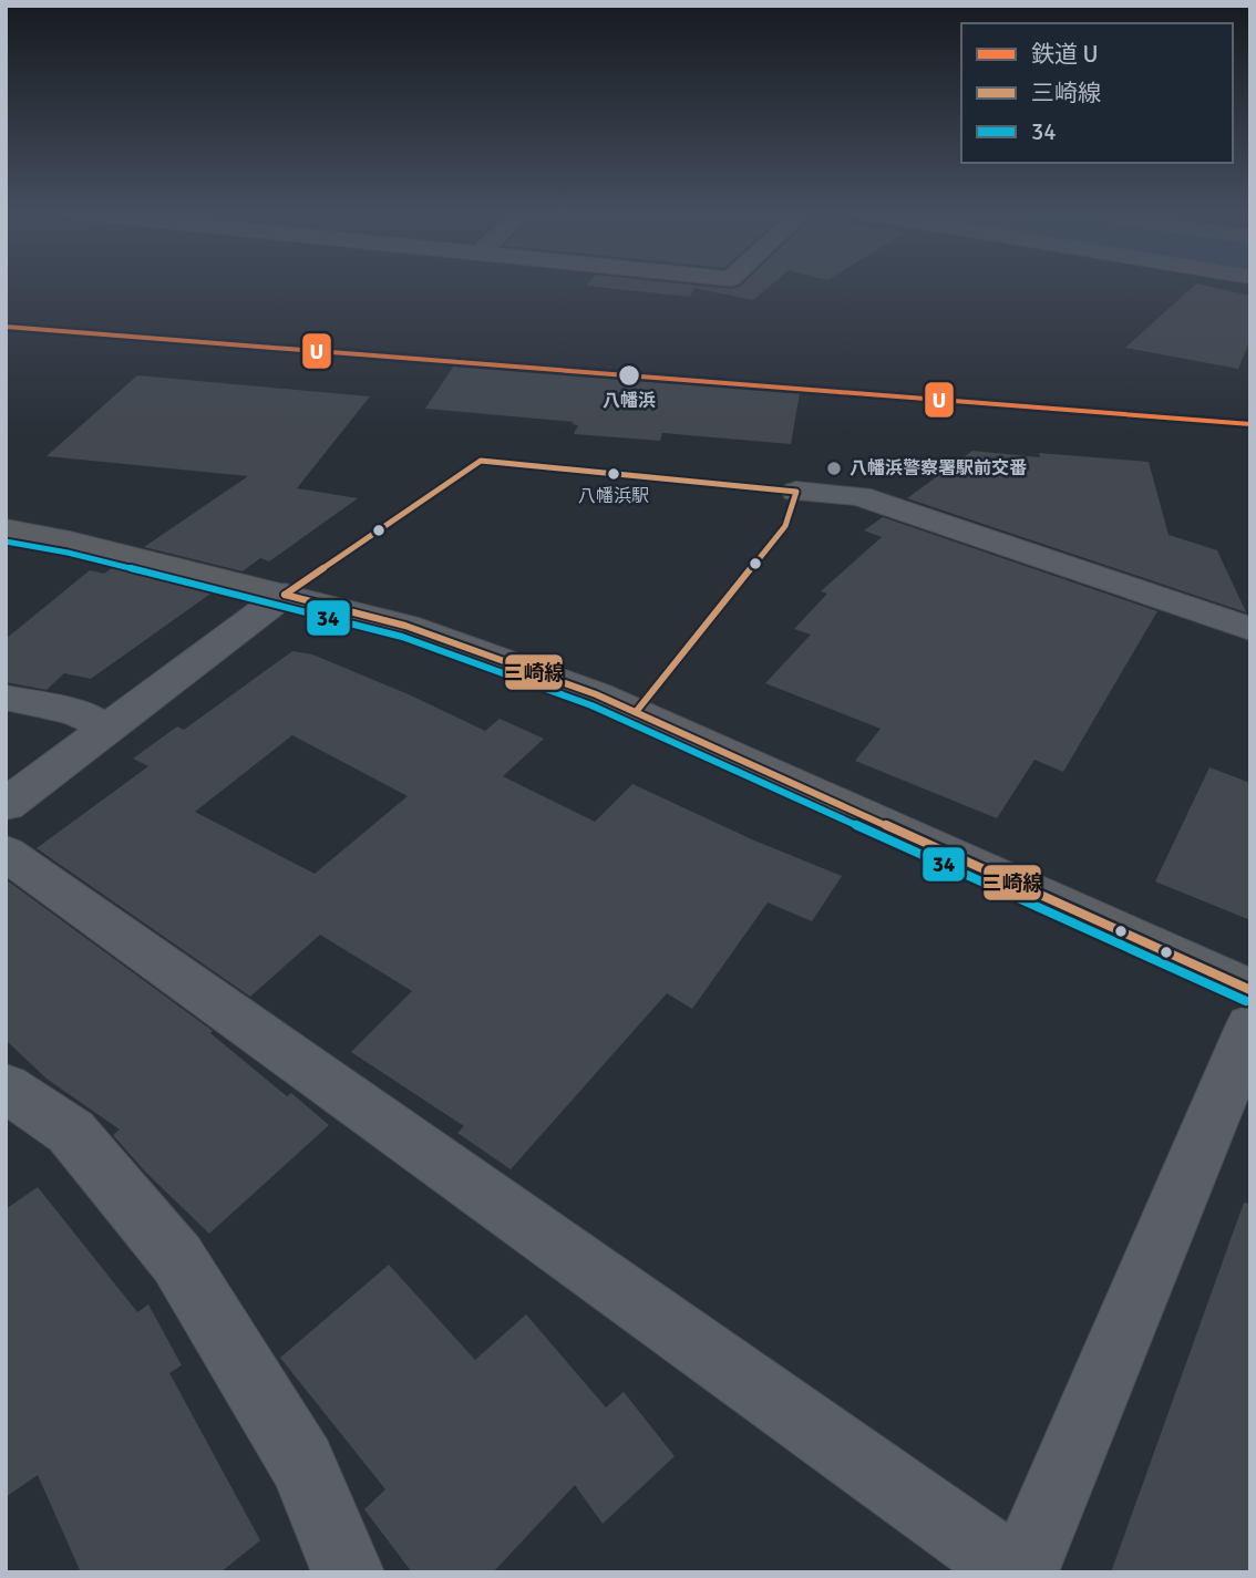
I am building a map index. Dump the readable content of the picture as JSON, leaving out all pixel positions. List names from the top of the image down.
{
  "places": ["八幡浜", "八幡浜警察署駅前交番", "八幡浜駅"],
  "lines": ["rail line U", "transit line 三崎線", "transit line 34"],
  "legend": ["鉄道 U", "三崎線", "34"]
}
